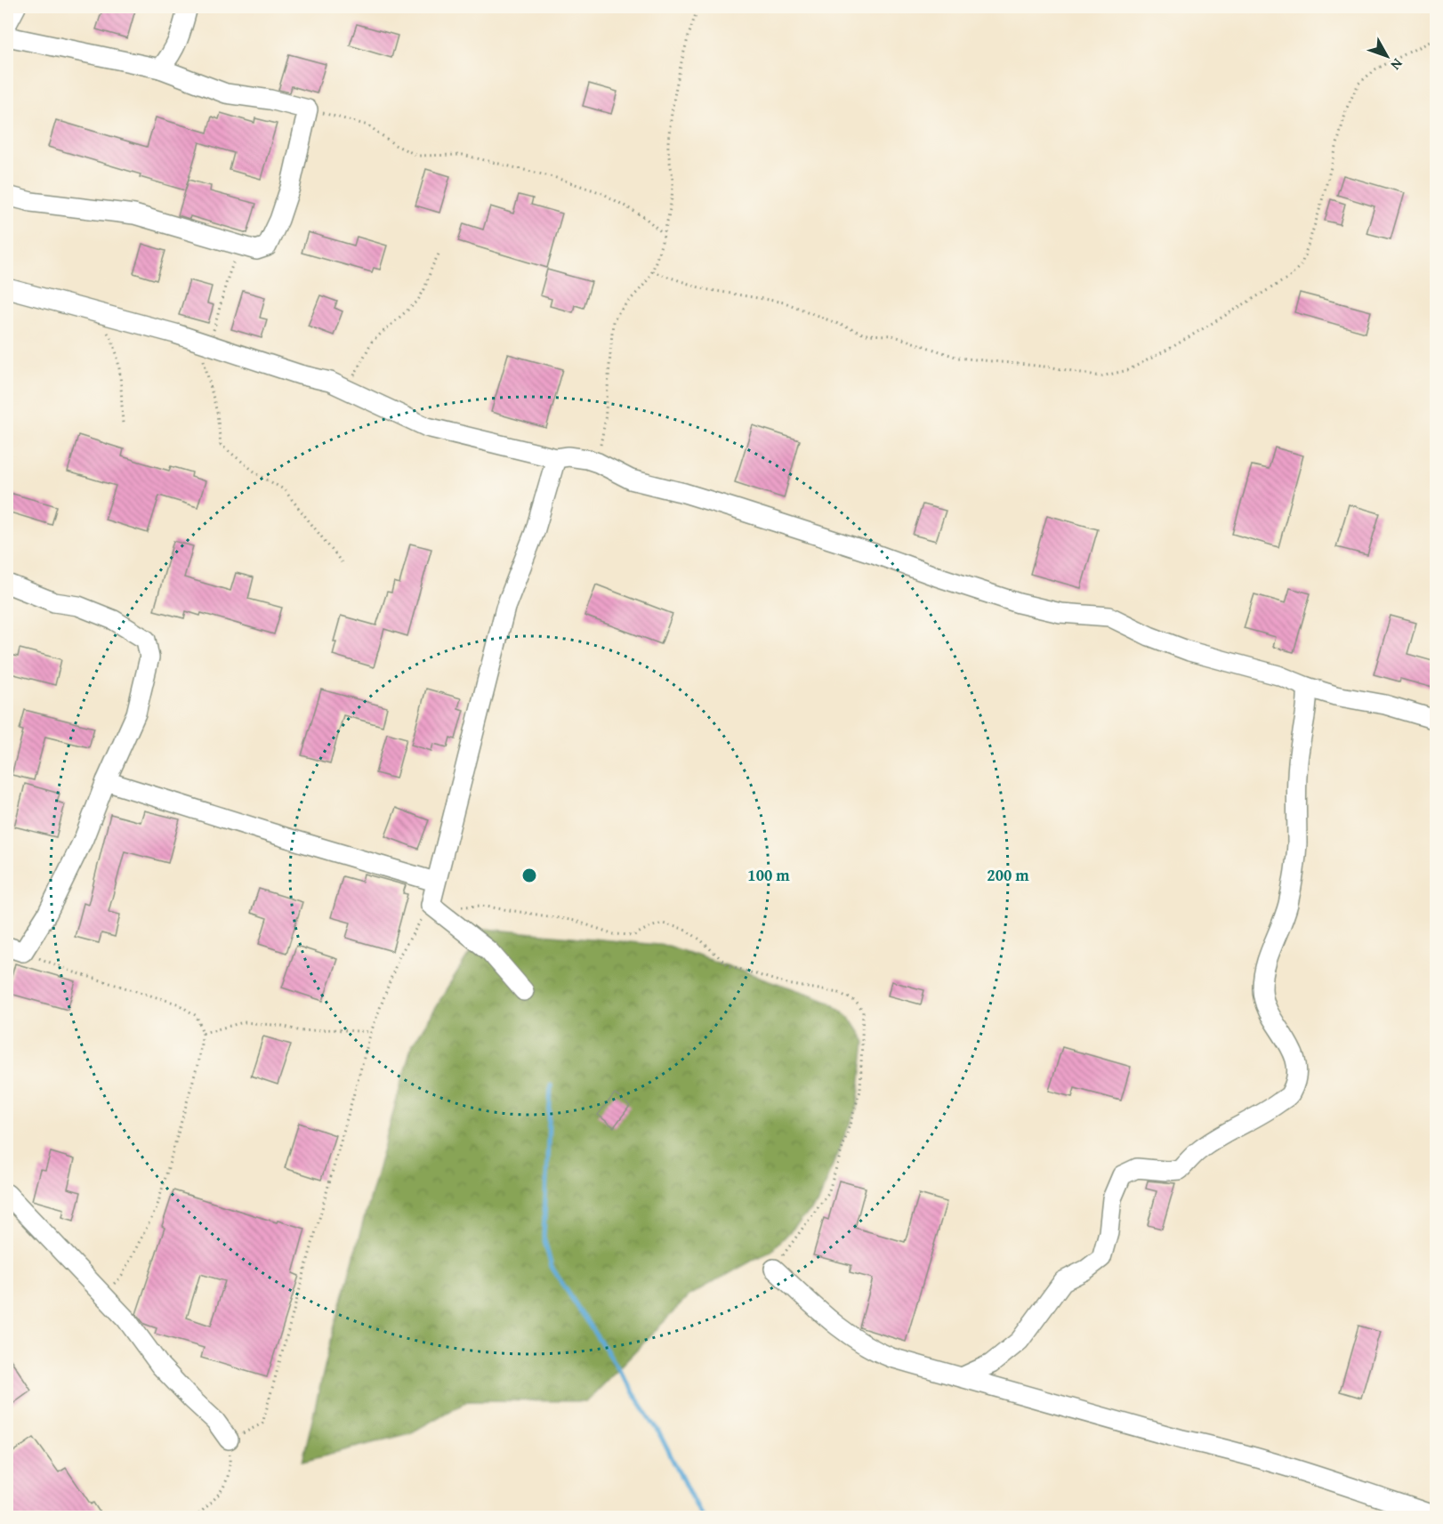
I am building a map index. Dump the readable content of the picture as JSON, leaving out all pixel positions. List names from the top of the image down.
{
  "north": "bottom right",
  "rings": ["100 m", "200 m"]
}
